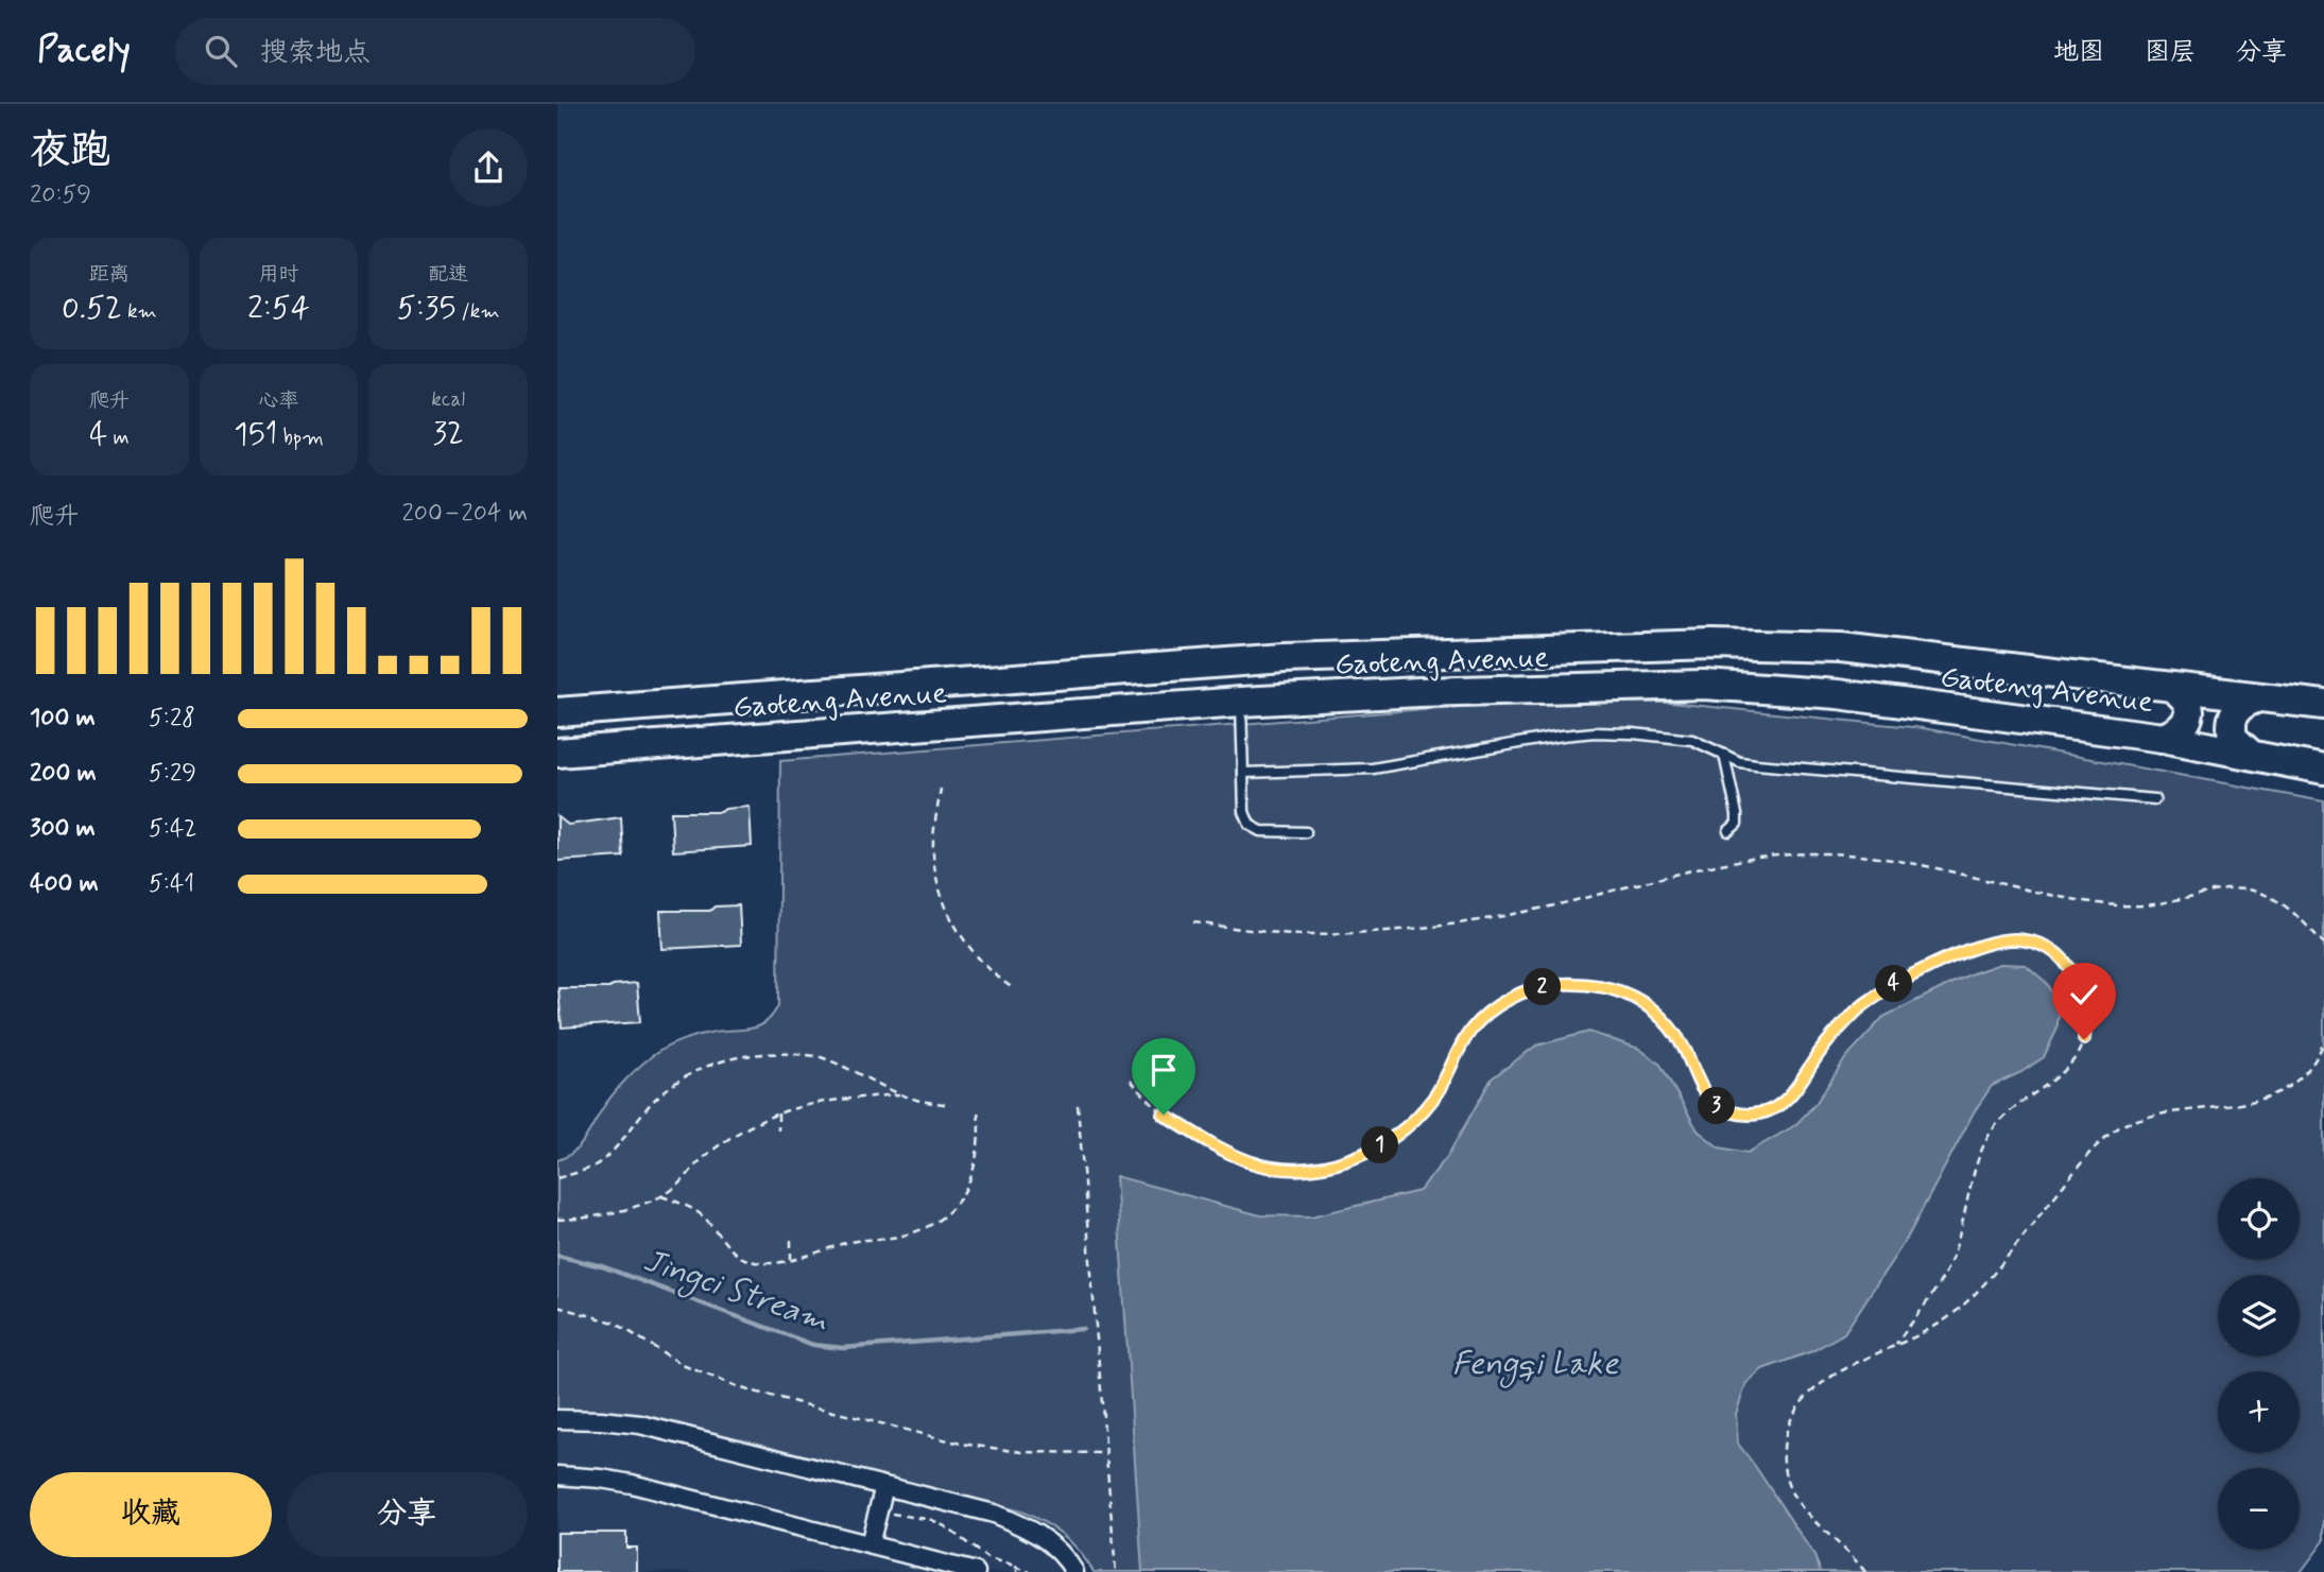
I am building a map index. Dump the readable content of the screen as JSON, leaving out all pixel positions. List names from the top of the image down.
{
  "streets": {
    "main road": ["Gaoteng Avenue"]
  },
  "water": ["Jingci Stream", "Fengqi Lake"],
  "page": {
    "header": "Pacely",
    "search": "搜索地点",
    "nav": ["地图", "图层", "分享"],
    "heading": ["夜跑", "20:59"],
    "stats": [
      ["距离", "0.52 km"],
      ["用时", "2:54"],
      ["配速", "5:35 /km"],
      ["爬升", "4 m"],
      ["心率", "151 bpm"],
      ["kcal", "32"]
    ],
    "chart": ["爬升", "200–204 m"],
    "list": [
      {
        "name": "100 m",
        "note": "5:28"
      },
      {
        "name": "200 m",
        "note": "5:29"
      },
      {
        "name": "300 m",
        "note": "5:42"
      },
      {
        "name": "400 m",
        "note": "5:41"
      }
    ],
    "pins": [
      "4",
      "2",
      "3",
      "1"
    ],
    "map_buttons": ["+", "−"],
    "buttons": ["收藏", "分享"]
  }
}
